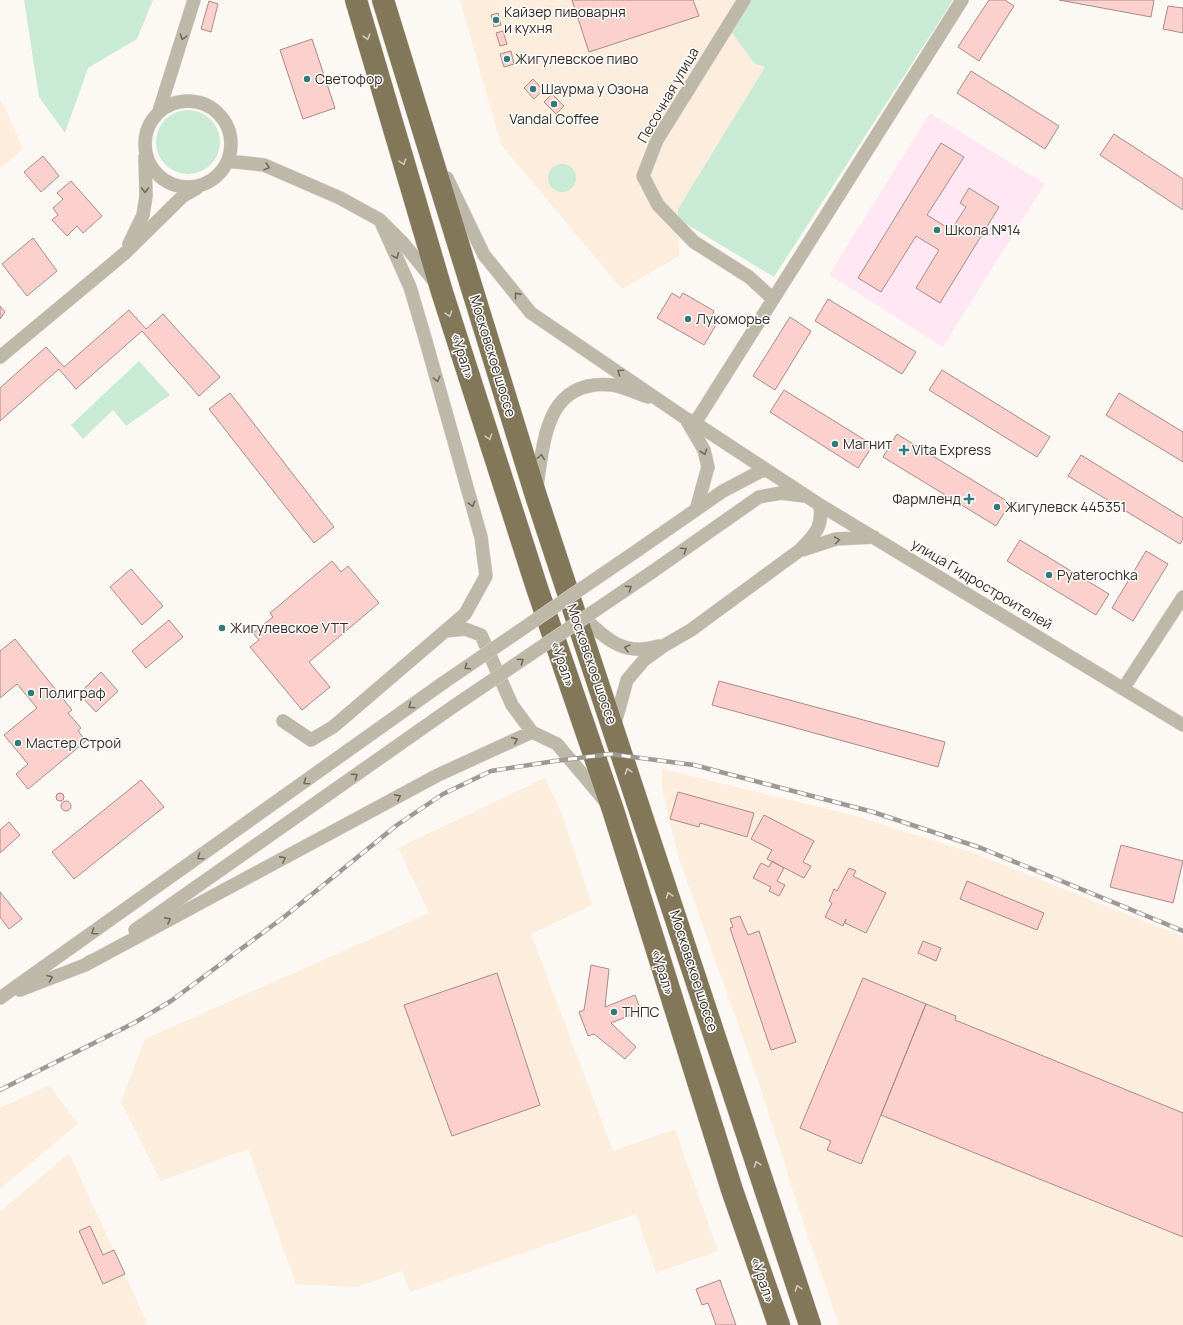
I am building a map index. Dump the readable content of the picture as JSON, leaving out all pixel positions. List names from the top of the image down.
{
  "streets": {
    "highway": ["«Урал»", "Московское шоссе"],
    "street": ["Песочная улица", "улица Гидростроителей"]
  },
  "crossings": [
    ["Московское шоссе", "улица Гидростроителей"]
  ],
  "one_way": ["«Урал»", "Московское шоссе", "улица Гидростроителей"],
  "places": {
    "other": [
      "Кайзер пивоварня и кухня",
      "Жигулевское пиво",
      "Светофор",
      "Шаурма у Озона",
      "Vandal Coffee",
      "Школа №14",
      "Лукоморье",
      "Магнит",
      "Жигулевск 445351",
      "Pyaterochka",
      "Жигулевское УТТ",
      "Полиграф",
      "Мастер Строй",
      "ТНПС"
    ],
    "health": ["Vita Express", "Фармленд"]
  }
}
